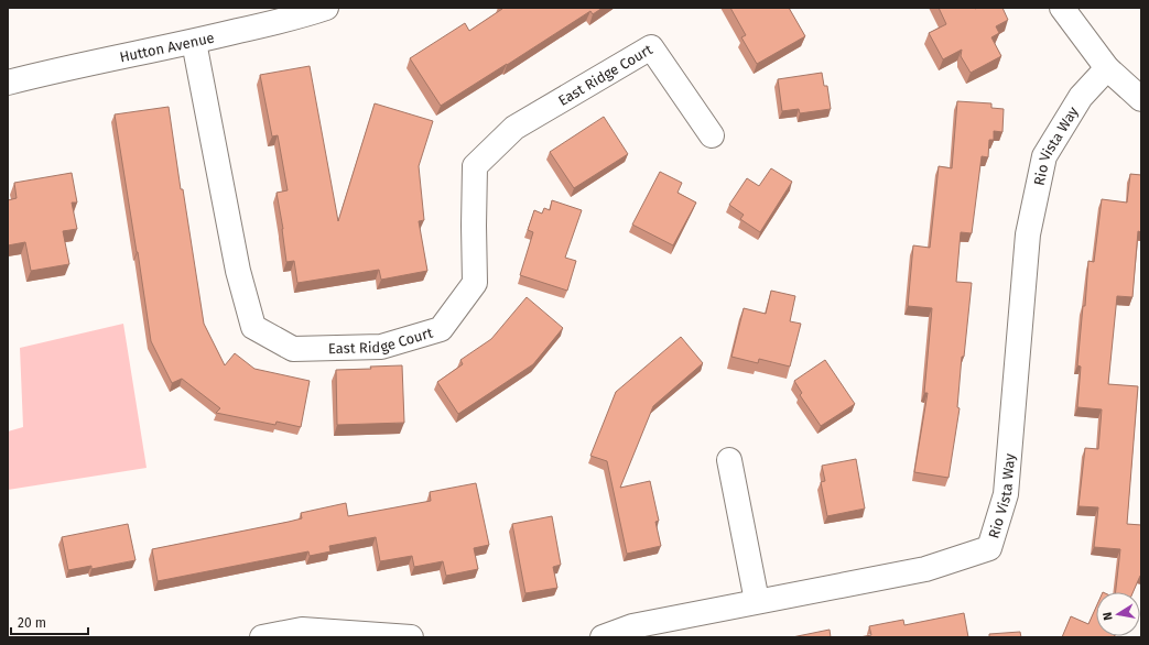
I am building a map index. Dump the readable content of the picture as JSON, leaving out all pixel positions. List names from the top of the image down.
{
  "streets": {
    "street": ["Hutton Avenue", "East Ridge Court", "Rio Vista Way"]
  },
  "crossings": [
    ["Hutton Avenue", "East Ridge Court"]
  ],
  "scale_bar": "20 m",
  "north": "left"
}
